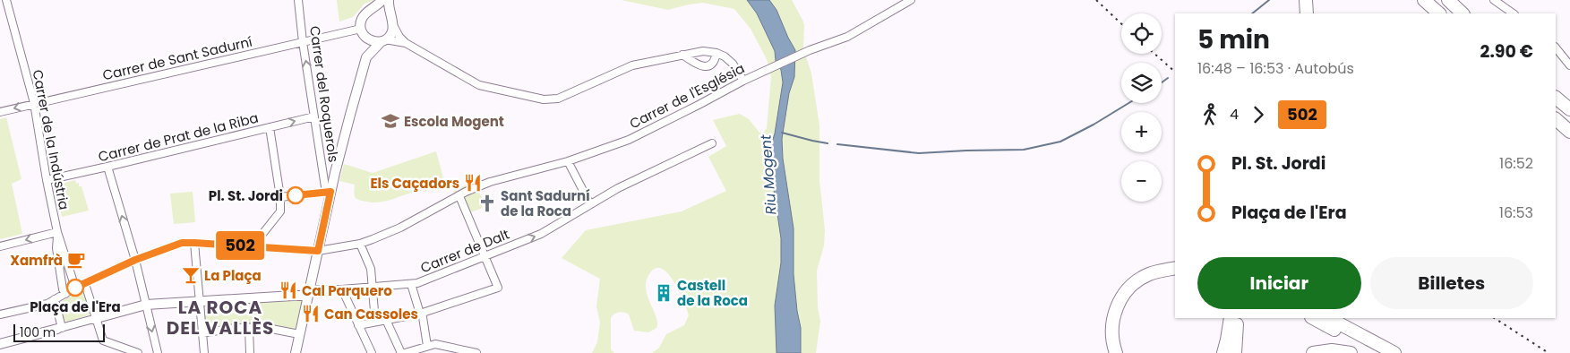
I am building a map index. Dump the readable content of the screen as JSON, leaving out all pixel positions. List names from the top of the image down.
{
  "streets": {
    "street": [
      "Carrer de Sant Sadurní",
      "Carrer del Roquerols",
      "Carrer de l'Església",
      "Carrer de Prat de la Riba",
      "Carrer de la Indústria",
      "Carrer de Dalt"
    ]
  },
  "crossings": [
    ["Carrer de Sant Sadurní", "Carrer del Roquerols"],
    ["Carrer de Sant Sadurní", "Carrer de la Indústria"],
    ["Carrer del Roquerols", "Carrer de Prat de la Riba"],
    ["Carrer de l'Església", "Carrer de la Indústria"],
    ["Carrer de Prat de la Riba", "Carrer de la Indústria"]
  ],
  "districts": ["LA ROCA DEL VALLÈS"],
  "water": ["Riu Mogent"],
  "places": {
    "school or university": ["Escola Mogent"],
    "restaurant": ["Els Caçadors", "Cal Parquero", "Can Cassoles"],
    "other": ["Pl. St. Jordi", "Plaça de l'Era"],
    "church": ["Sant Sadurní de la Roca"],
    "cafe": ["Xamfrà"],
    "bar": ["La Plaça"],
    "building": ["Castell de la Roca"]
  },
  "lines": ["bus line 502"],
  "scale_bar": "100 m",
  "page": {
    "on_map": "502",
    "map_buttons": ["+", "−"],
    "heading": ["5 min", "16:48 – 16:53 · Autobús", "2.90 €"],
    "legs": ["4", "502"],
    "list": [
      {
        "name": "Pl. St. Jordi",
        "value": "16:52"
      },
      {
        "name": "Plaça de l'Era",
        "value": "16:53"
      }
    ],
    "buttons": ["Iniciar", "Billetes"],
    "scale": "100 m"
  }
}
